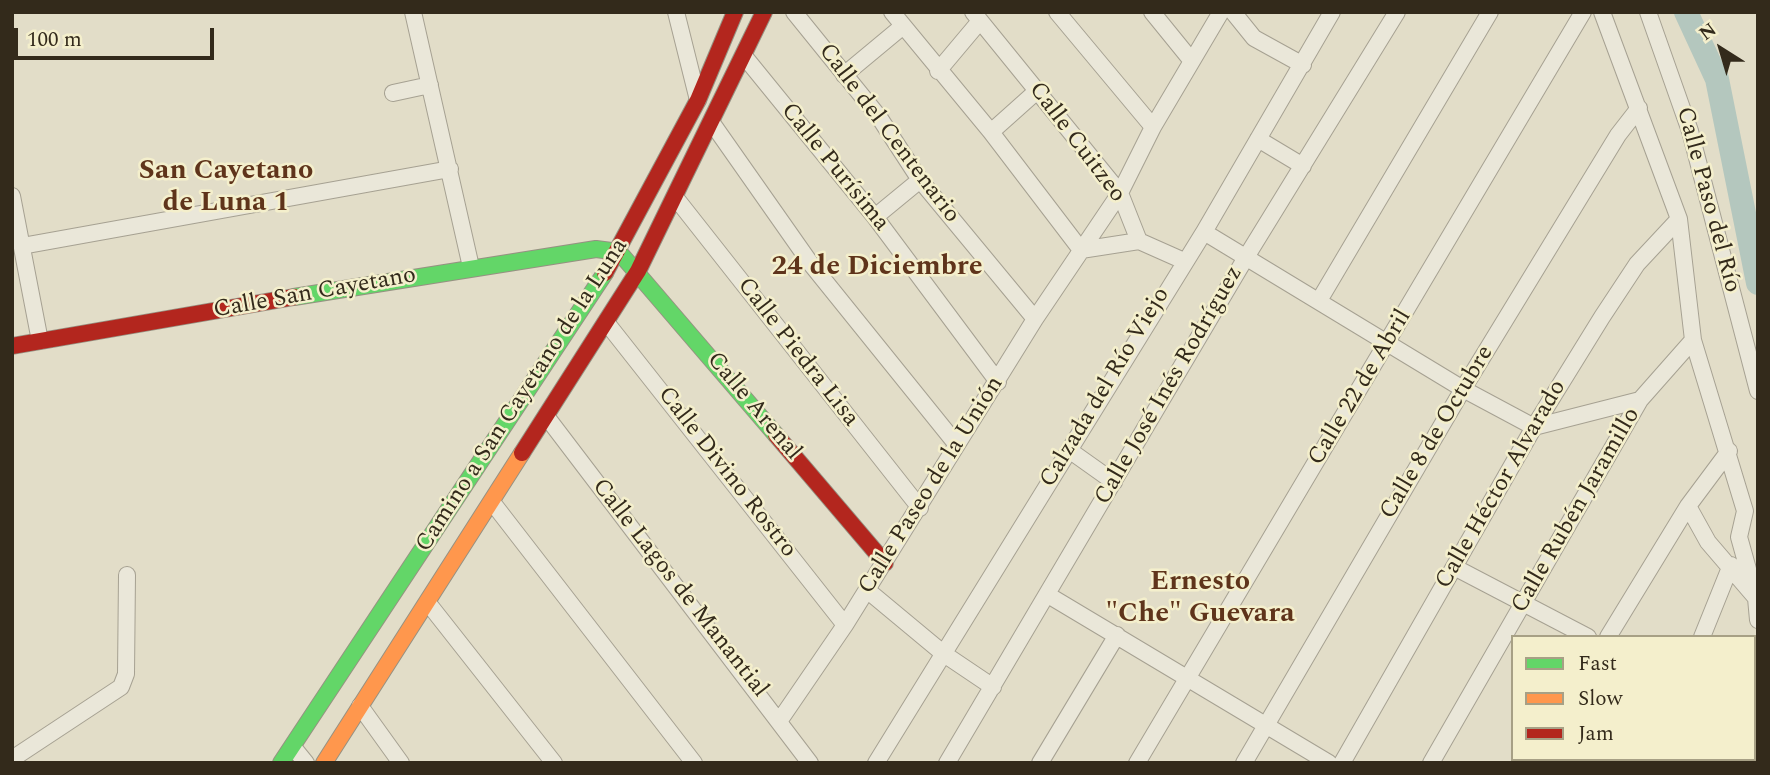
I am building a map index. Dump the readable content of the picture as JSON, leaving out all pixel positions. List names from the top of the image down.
{
  "streets": {
    "street": [
      "Calle del Centenario",
      "Calle Cuitzeo",
      "Calle Purísima",
      "Calle Paso del Río",
      "Calle San Cayetano",
      "Calle Piedra Lisa",
      "Calle José Inés Rodríguez",
      "Calzada del Río Viejo",
      "Calle 22 de Abril",
      "Camino a San Cayetano de la Luna",
      "Calle Arenal",
      "Calle 8 de Octubre",
      "Calle Divino Rostro",
      "Calle Héctor Alvarado",
      "Calle Paseo de la Unión",
      "Calle Rubén Jaramillo",
      "Calle Lagos de Manantial"
    ]
  },
  "crossings": [
    ["Calle del Centenario", "Calle Paseo de la Unión"],
    ["Calle Cuitzeo", "Calle Paseo de la Unión"],
    ["Calle Purísima", "Camino a San Cayetano de la Luna"],
    ["Calle Purísima", "Calle Paseo de la Unión"],
    ["Calle San Cayetano", "Camino a San Cayetano de la Luna"],
    ["Calle San Cayetano", "Calle Arenal"],
    ["Calle Piedra Lisa", "Camino a San Cayetano de la Luna"],
    ["Calle Piedra Lisa", "Calle Paseo de la Unión"],
    ["Camino a San Cayetano de la Luna", "Calle Arenal"],
    ["Camino a San Cayetano de la Luna", "Calle Divino Rostro"],
    ["Camino a San Cayetano de la Luna", "Calle Lagos de Manantial"],
    ["Calle Arenal", "Calle Paseo de la Unión"],
    ["Calle Divino Rostro", "Calle Paseo de la Unión"],
    ["Calle Paseo de la Unión", "Calle Lagos de Manantial"]
  ],
  "districts": ["San Cayetano de Luna 1", "24 de Diciembre", "Ernesto \"Che\" Guevara"],
  "legend": ["Fast", "Slow", "Jam"],
  "scale_bar": "100 m",
  "north": "top left"
}
